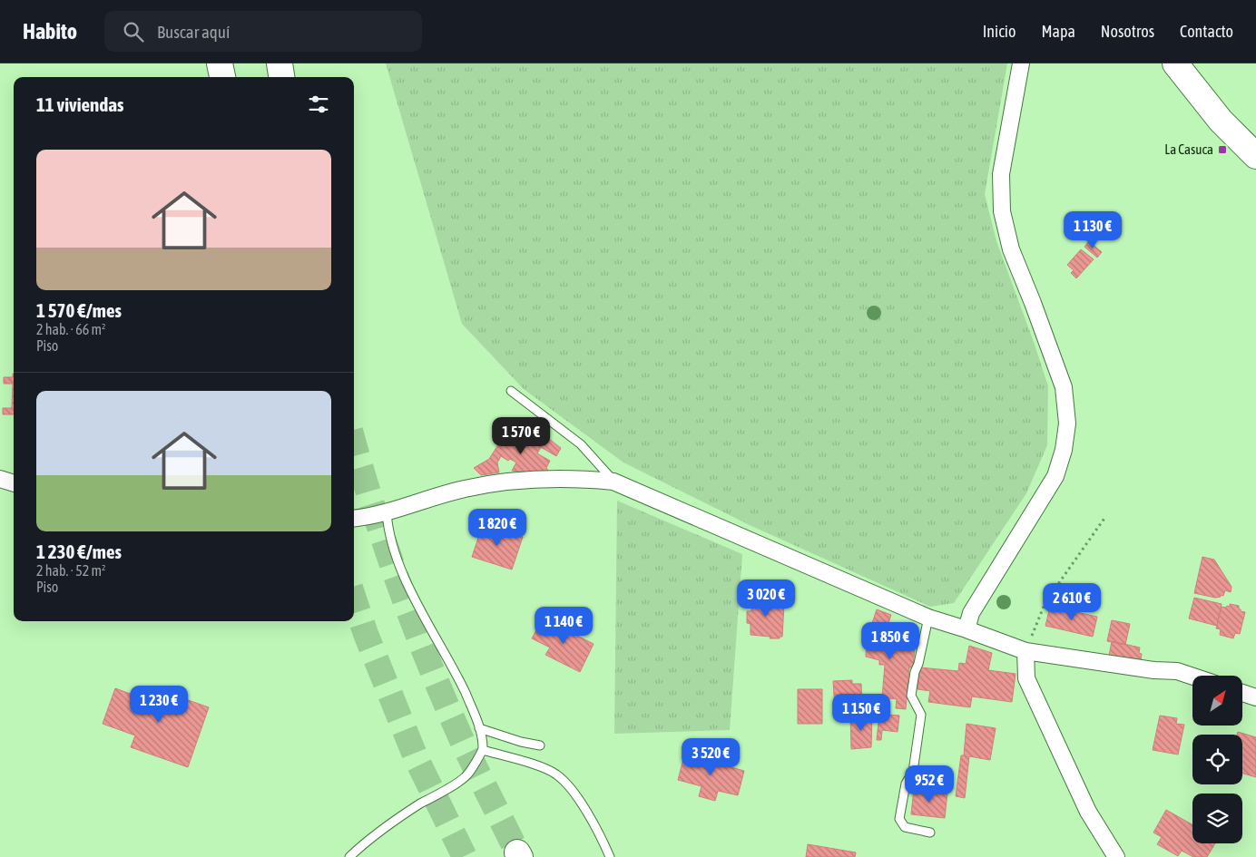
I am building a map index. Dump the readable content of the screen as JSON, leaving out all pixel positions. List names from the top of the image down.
{
  "places": {
    "transit": ["La Casuca"]
  },
  "north": "top right",
  "page": {
    "header": "Habito",
    "search": "Buscar aquí",
    "nav": [
      "Inicio",
      "Mapa",
      "Nosotros",
      "Contacto"
    ],
    "heading": "11 viviendas",
    "list": [
      {
        "name": "1 570 €/mes",
        "note": "2 hab. · 66 m² · Piso"
      },
      {
        "name": "1 230 €/mes",
        "note": "2 hab. · 52 m² · Piso"
      }
    ],
    "price": [
      "1 130 €",
      "1 570 €",
      "1 820 €",
      "3 020 €",
      "2 610 €",
      "1 140 €",
      "1 850 €",
      "1 230 €",
      "1 150 €",
      "3 520 €",
      "952 €"
    ]
  }
}
